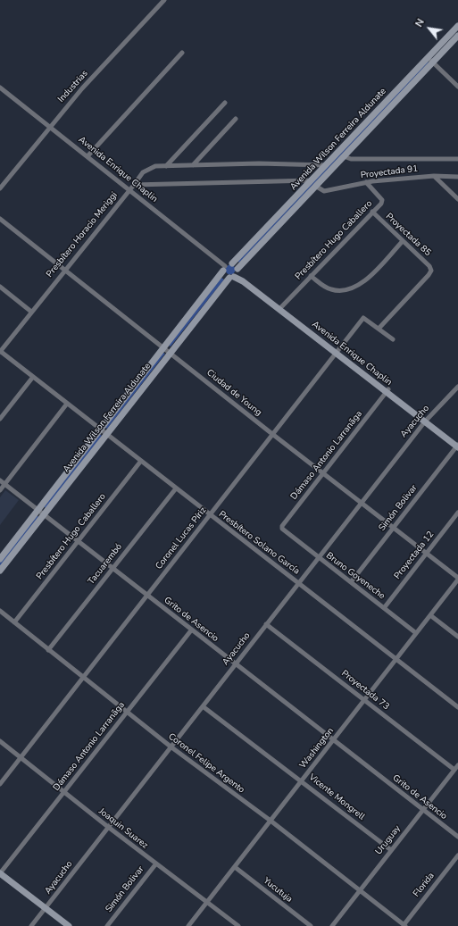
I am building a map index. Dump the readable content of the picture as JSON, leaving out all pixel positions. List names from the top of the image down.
{
  "streets": {
    "street": [
      "Industrias",
      "Avenida Wilson Ferreira Aldunate",
      "Avenida Enrique Chaplin",
      "Proyectada 91",
      "Presbítero Horacio Meriggi",
      "Proyectada 85",
      "Presbítero Hugo Caballero",
      "Ciudad de Young",
      "Ayacucho",
      "Dámaso Antonio Larranãga",
      "Simón Bolivar",
      "Coronel Lucas Píriz",
      "Presbítero Solano García",
      "Proyectada 12",
      "Tacuarembó",
      "Bruno Goyeneche",
      "Grito de Asencio",
      "Proyectada 73",
      "Washington",
      "Coronel Felipe Argento",
      "Vicente Mongrell",
      "Joaquin Suarez",
      "Uruguay",
      "Florida",
      "Yucutuja"
    ]
  },
  "crossings": [
    ["Industrias", "Avenida Enrique Chaplin"],
    ["Avenida Wilson Ferreira Aldunate", "Avenida Enrique Chaplin"],
    ["Avenida Wilson Ferreira Aldunate", "Proyectada 91"],
    ["Avenida Wilson Ferreira Aldunate", "Presbítero Horacio Meriggi"],
    ["Avenida Wilson Ferreira Aldunate", "Ciudad de Young"],
    ["Avenida Wilson Ferreira Aldunate", "Presbítero Solano García"],
    ["Avenida Wilson Ferreira Aldunate", "Grito de Asencio"],
    ["Avenida Enrique Chaplin", "Presbítero Horacio Meriggi"],
    ["Avenida Enrique Chaplin", "Presbítero Hugo Caballero"],
    ["Avenida Enrique Chaplin", "Ayacucho"],
    ["Avenida Enrique Chaplin", "Dámaso Antonio Larranãga"],
    ["Avenida Enrique Chaplin", "Simón Bolivar"],
    ["Avenida Enrique Chaplin", "Coronel Lucas Píriz"],
    ["Proyectada 91", "Presbítero Hugo Caballero"],
    ["Presbítero Horacio Meriggi", "Ciudad de Young"],
    ["Presbítero Horacio Meriggi", "Presbítero Solano García"],
    ["Proyectada 85", "Presbítero Hugo Caballero"],
    ["Proyectada 85", "Coronel Lucas Píriz"],
    ["Presbítero Hugo Caballero", "Presbítero Solano García"],
    ["Presbítero Hugo Caballero", "Grito de Asencio"],
    ["Presbítero Hugo Caballero", "Coronel Felipe Argento"],
    ["Ciudad de Young", "Ayacucho"],
    ["Ciudad de Young", "Dámaso Antonio Larranãga"],
    ["Ciudad de Young", "Simón Bolivar"],
    ["Ciudad de Young", "Coronel Lucas Píriz"],
    ["Ciudad de Young", "Proyectada 12"],
    ["Ciudad de Young", "Washington"],
    ["Ayacucho", "Presbítero Solano García"],
    ["Ayacucho", "Bruno Goyeneche"],
    ["Ayacucho", "Grito de Asencio"],
    ["Ayacucho", "Proyectada 73"],
    ["Ayacucho", "Coronel Felipe Argento"],
    ["Ayacucho", "Vicente Mongrell"],
    ["Ayacucho", "Joaquin Suarez"],
    ["Dámaso Antonio Larranãga", "Bruno Goyeneche"],
    ["Dámaso Antonio Larranãga", "Grito de Asencio"],
    ["Dámaso Antonio Larranãga", "Coronel Felipe Argento"],
    ["Dámaso Antonio Larranãga", "Joaquin Suarez"],
    ["Simón Bolivar", "Bruno Goyeneche"],
    ["Simón Bolivar", "Joaquin Suarez"],
    ["Coronel Lucas Píriz", "Presbítero Solano García"],
    ["Coronel Lucas Píriz", "Grito de Asencio"],
    ["Coronel Lucas Píriz", "Coronel Felipe Argento"],
    ["Coronel Lucas Píriz", "Joaquin Suarez"],
    ["Presbítero Solano García", "Tacuarembó"],
    ["Presbítero Solano García", "Washington"],
    ["Proyectada 12", "Bruno Goyeneche"],
    ["Tacuarembó", "Grito de Asencio"],
    ["Tacuarembó", "Coronel Felipe Argento"],
    ["Bruno Goyeneche", "Washington"],
    ["Grito de Asencio", "Washington"],
    ["Grito de Asencio", "Uruguay"],
    ["Proyectada 73", "Washington"],
    ["Proyectada 73", "Uruguay"],
    ["Washington", "Coronel Felipe Argento"],
    ["Washington", "Vicente Mongrell"],
    ["Washington", "Joaquin Suarez"],
    ["Washington", "Yucutuja"],
    ["Coronel Felipe Argento", "Uruguay"],
    ["Coronel Felipe Argento", "Florida"],
    ["Vicente Mongrell", "Uruguay"]
  ],
  "north": "top left"
}
